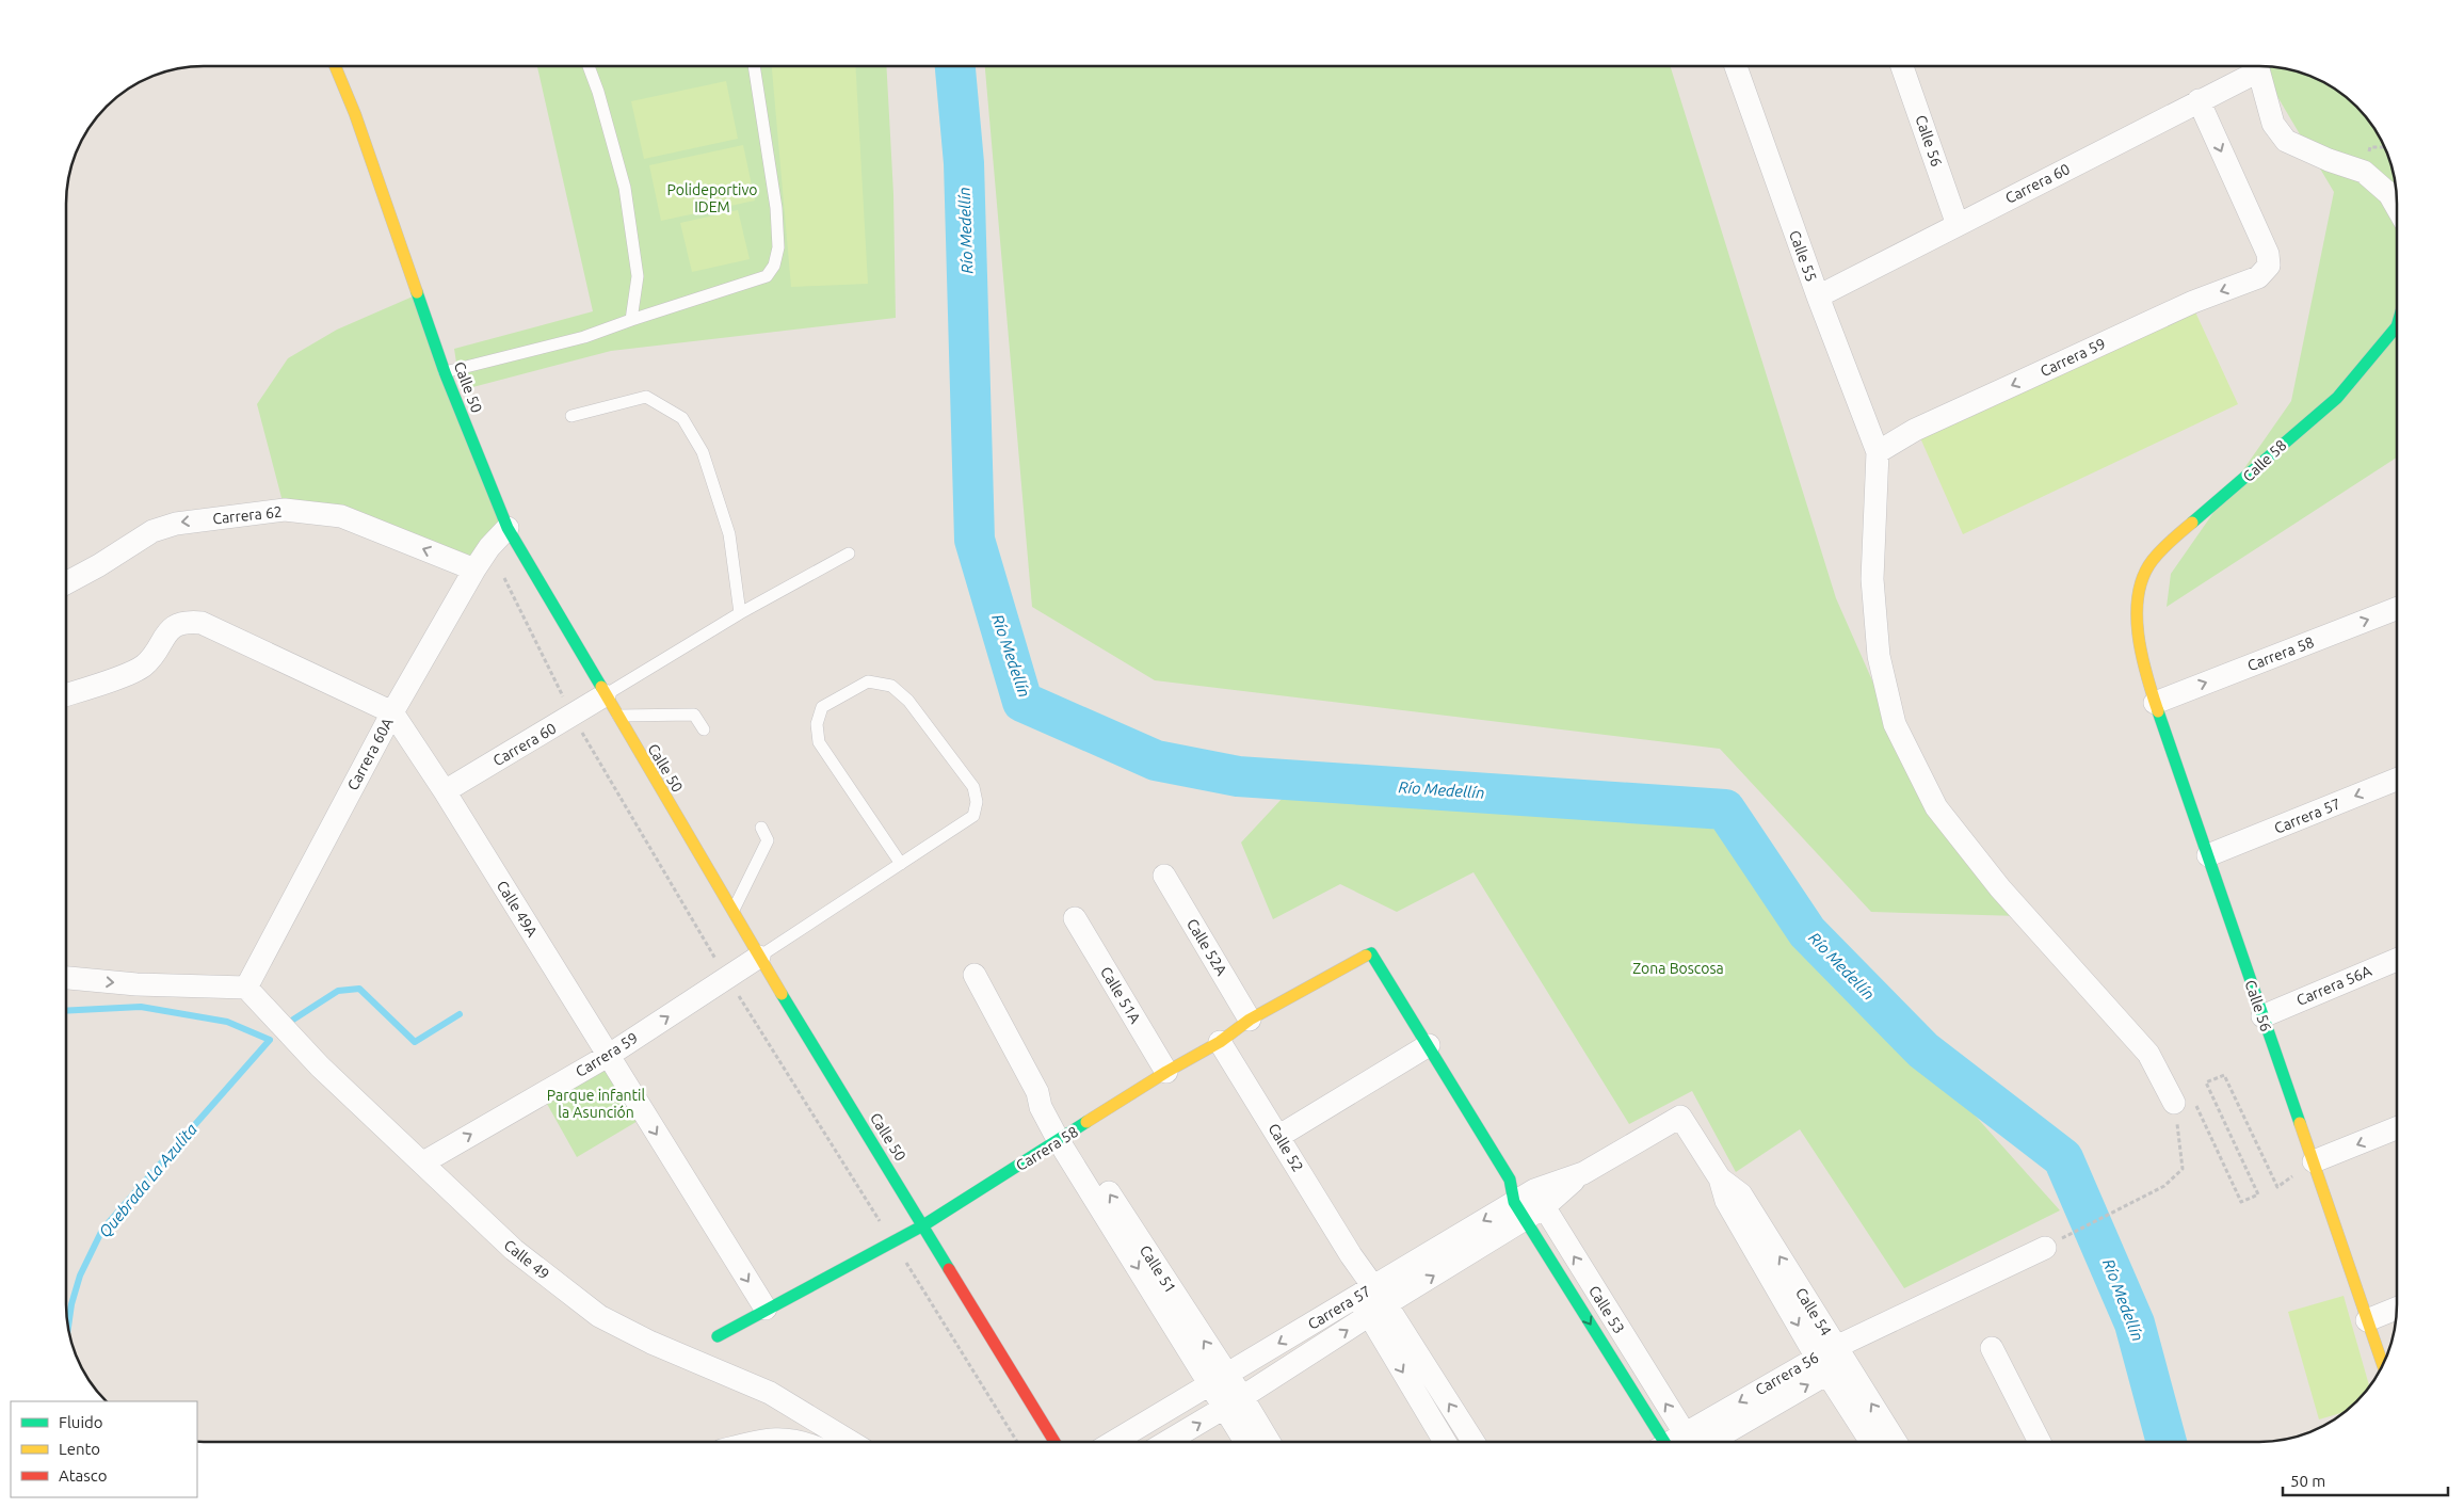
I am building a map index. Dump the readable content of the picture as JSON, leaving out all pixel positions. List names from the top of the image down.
{
  "streets": {
    "street": [
      "Calle 56",
      "Carrera 60",
      "Calle 55",
      "Carrera 59",
      "Calle 50",
      "Calle 58",
      "Carrera 62",
      "Carrera 58",
      "Carrera 60A",
      "Carrera 57",
      "Calle 49A",
      "Calle 52A",
      "Carrera 56A",
      "Calle 51A",
      "Calle 52",
      "Calle 49",
      "Calle 51",
      "Calle 53",
      "Calle 54",
      "Carrera 56"
    ]
  },
  "crossings": [
    ["Calle 56", "Carrera 60"],
    ["Calle 56", "Calle 58"],
    ["Calle 56", "Carrera 58"],
    ["Calle 56", "Carrera 57"],
    ["Calle 56", "Carrera 56A"],
    ["Carrera 60", "Calle 55"],
    ["Carrera 60", "Carrera 59"],
    ["Carrera 60", "Calle 50"],
    ["Carrera 60", "Calle 49A"],
    ["Calle 55", "Carrera 59"],
    ["Carrera 59", "Calle 50"],
    ["Carrera 59", "Calle 49A"],
    ["Carrera 59", "Calle 49"],
    ["Calle 50", "Carrera 58"],
    ["Calle 50", "Carrera 60A"],
    ["Carrera 62", "Carrera 60A"],
    ["Carrera 58", "Calle 49A"],
    ["Carrera 58", "Calle 52A"],
    ["Carrera 58", "Calle 51A"],
    ["Carrera 58", "Calle 52"],
    ["Carrera 58", "Calle 51"],
    ["Carrera 58", "Calle 53"],
    ["Carrera 60A", "Calle 49A"],
    ["Carrera 60A", "Calle 49"],
    ["Carrera 57", "Calle 52"],
    ["Carrera 57", "Calle 51"],
    ["Carrera 57", "Calle 53"],
    ["Carrera 57", "Calle 54"],
    ["Calle 54", "Carrera 56"]
  ],
  "one_way": ["Carrera 62", "Calle 49A"],
  "water": ["Río Medellín", "Quebrada La Azulita"],
  "parks": ["Polideportivo IDEM", "Zona Boscosa", "Parque infantil la Asunción"],
  "legend": ["Fluido", "Lento", "Atasco"],
  "scale_bar": "50 m"
}
